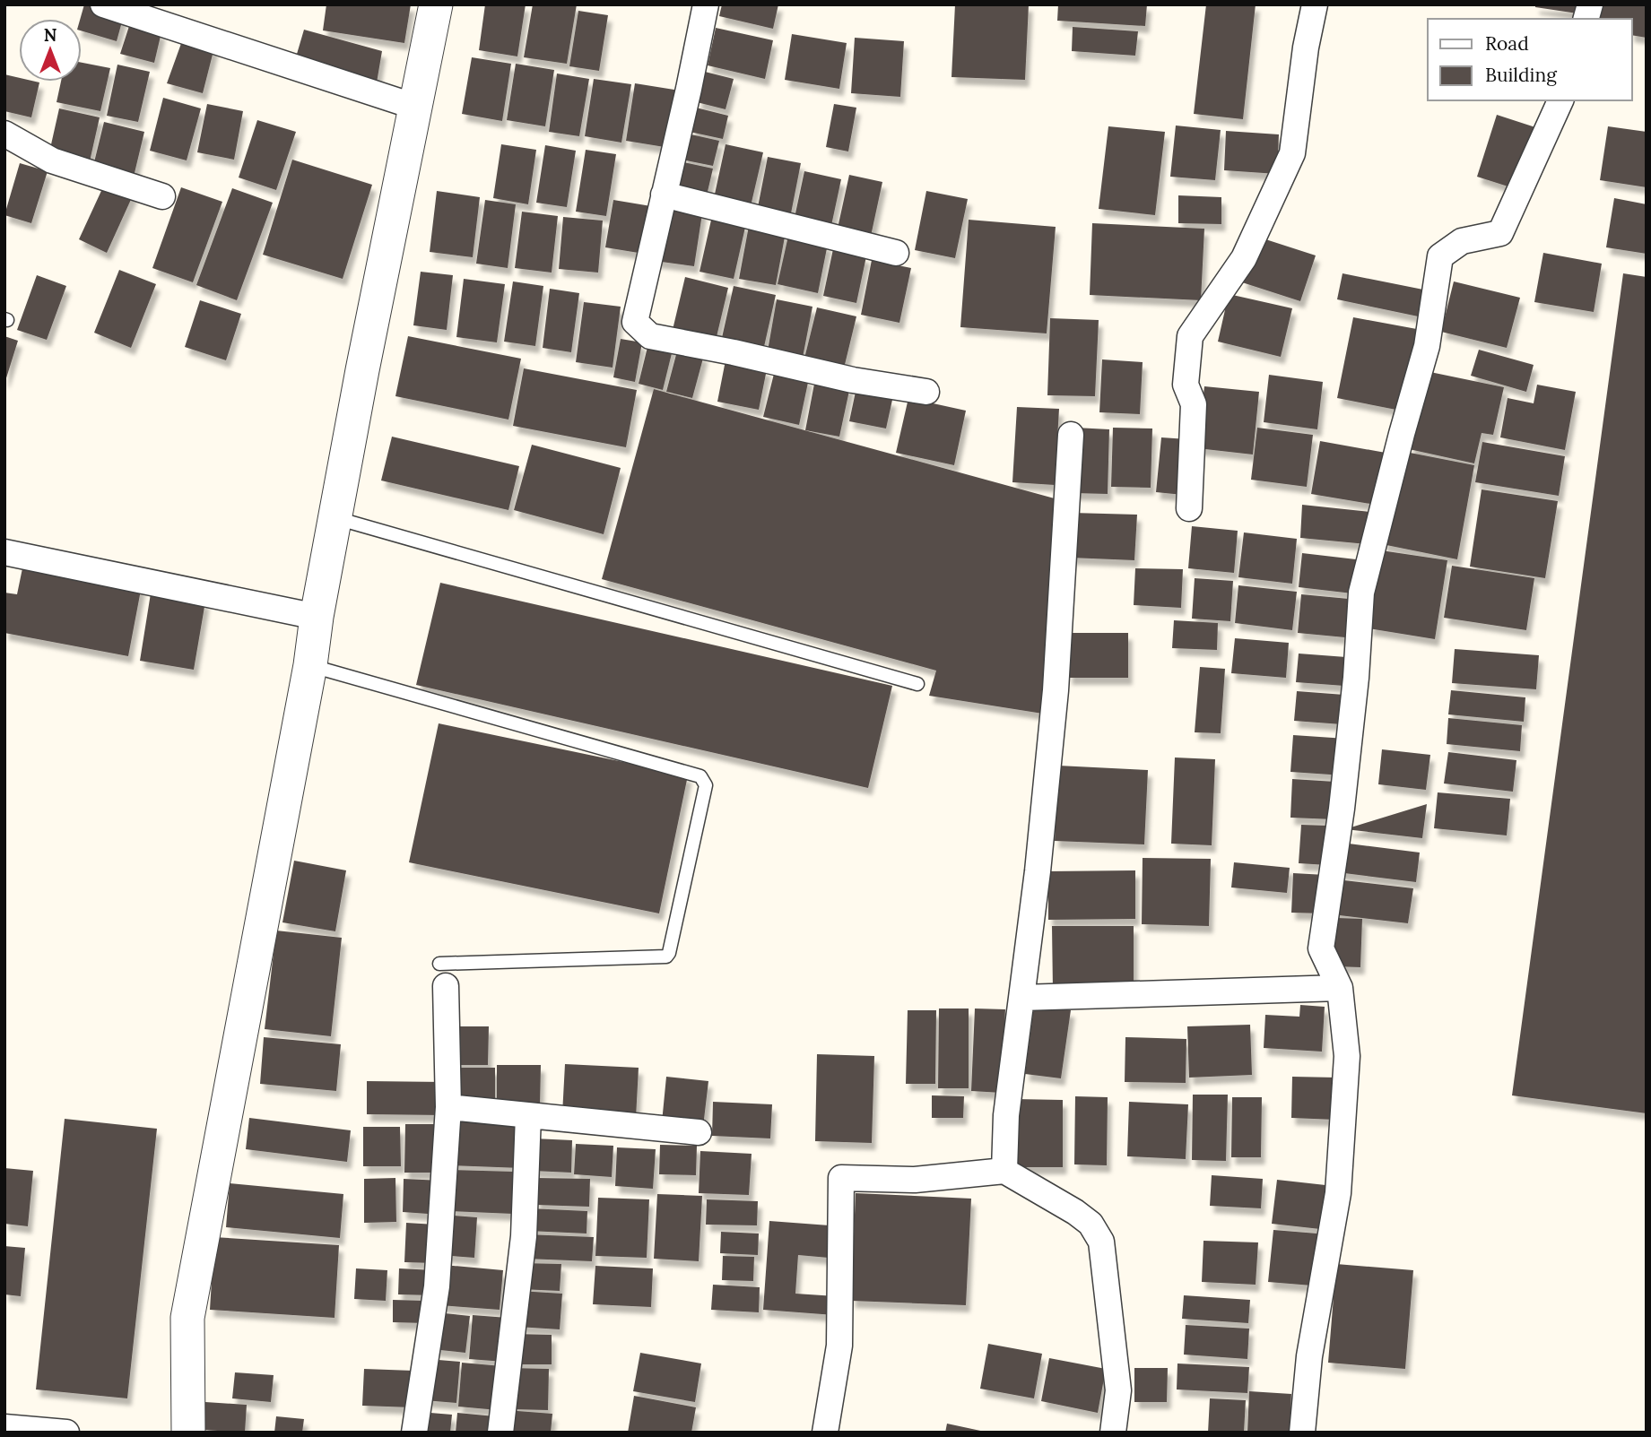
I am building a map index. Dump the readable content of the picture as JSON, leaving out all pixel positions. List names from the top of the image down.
{
  "legend": ["Road", "Building"],
  "north": "top"
}
